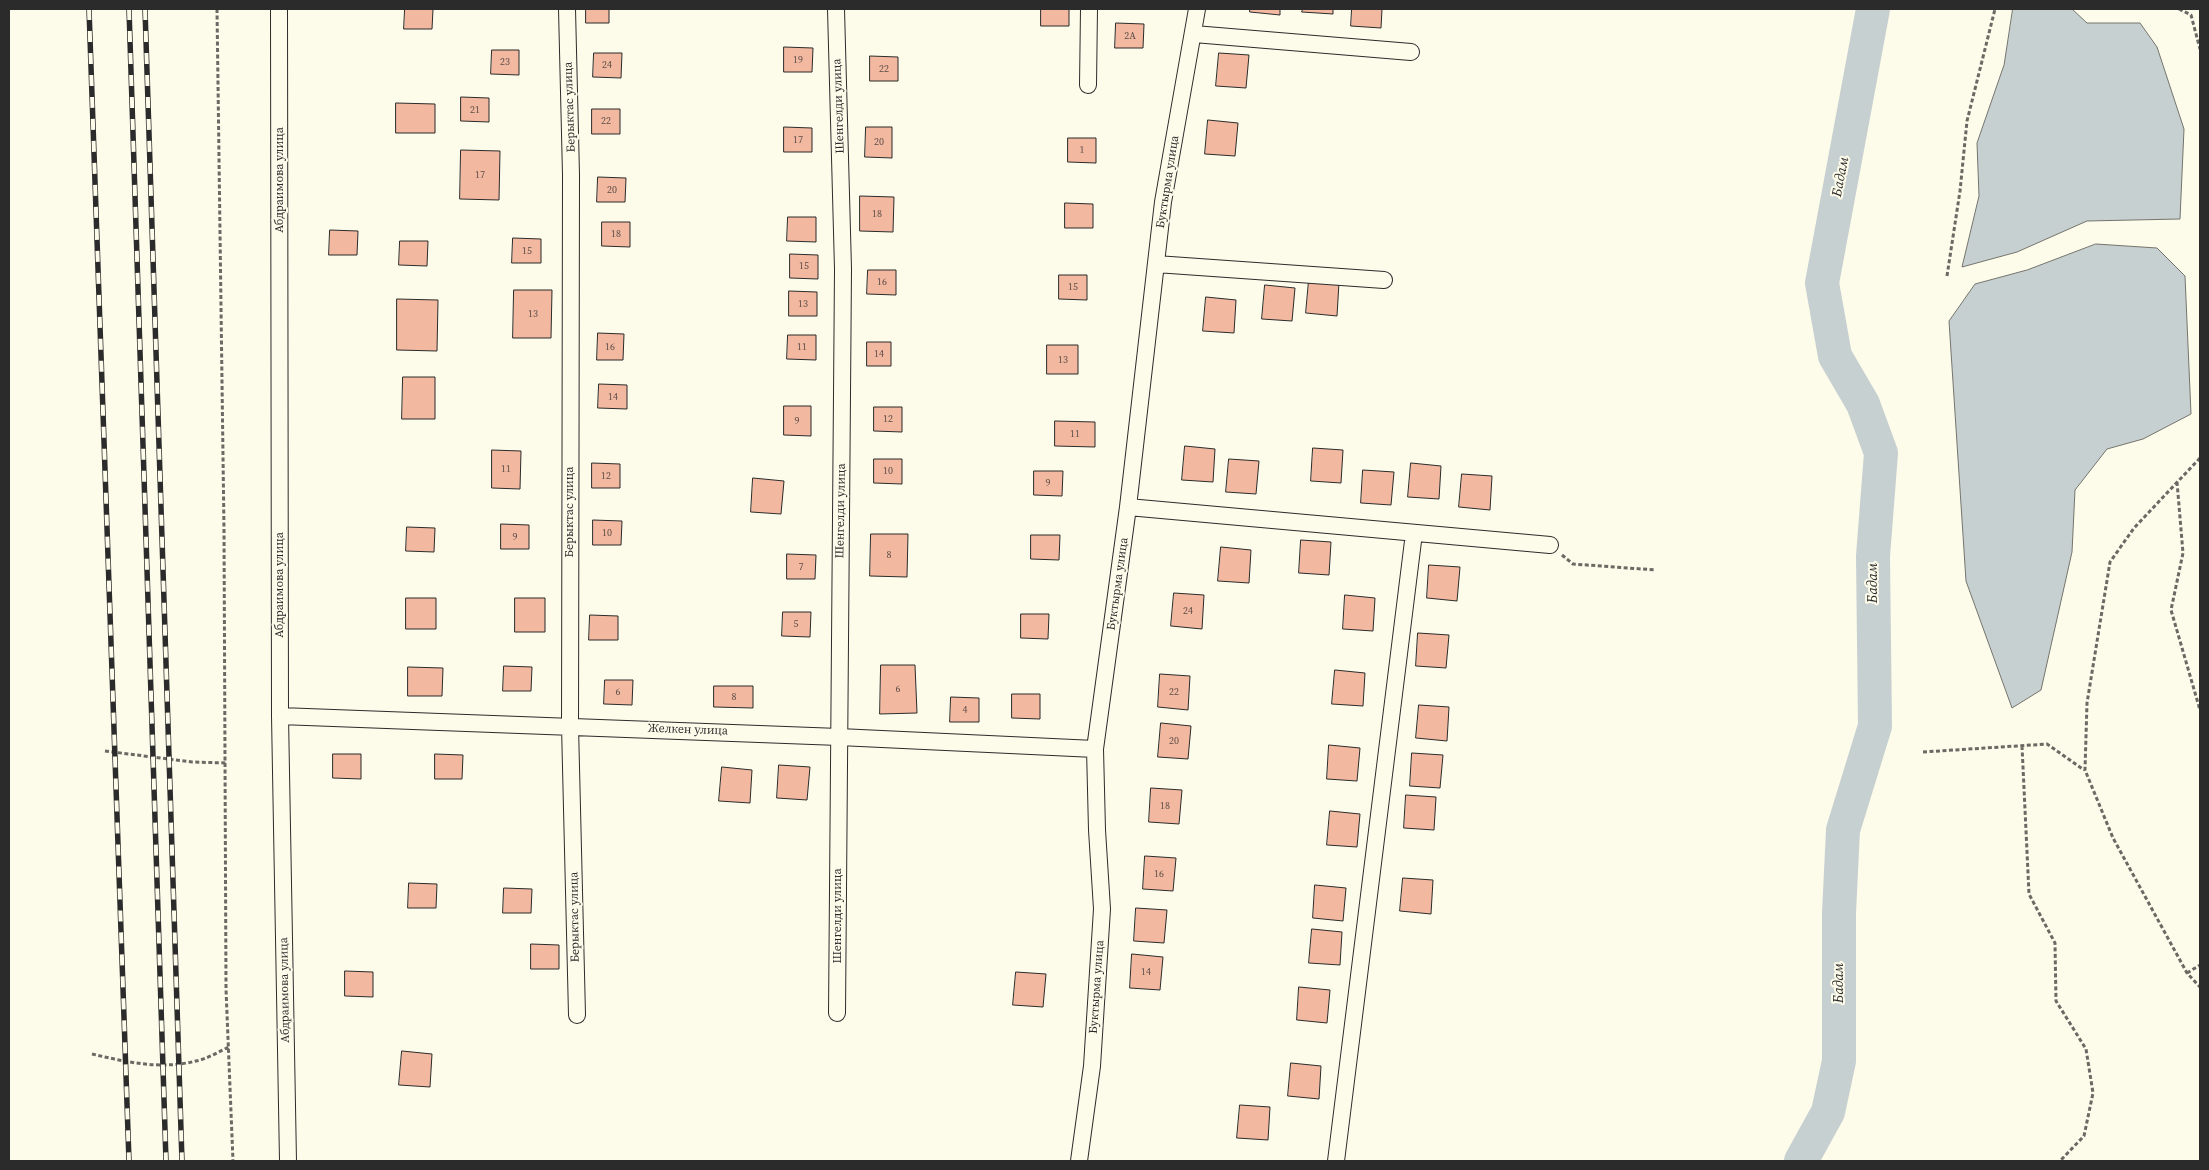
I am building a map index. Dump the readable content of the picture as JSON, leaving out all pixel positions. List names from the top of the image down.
{
  "streets": {
    "street": [
      "Шенгелди улица",
      "Берыктас улица",
      "Абдраимова улица",
      "Буктырма улица",
      "Желкен улица"
    ]
  },
  "crossings": [
    ["Шенгелди улица", "Желкен улица"],
    ["Берыктас улица", "Желкен улица"],
    ["Абдраимова улица", "Желкен улица"],
    ["Буктырма улица", "Желкен улица"]
  ],
  "water": ["Бадам"],
  "house_numbers": [
    "2А",
    "19",
    "23",
    "24",
    "22",
    "21",
    "22",
    "17",
    "20",
    "1",
    "17",
    "20",
    "18",
    "18",
    "15",
    "15",
    "16",
    "15",
    "13",
    "13",
    "16",
    "11",
    "14",
    "13",
    "14",
    "12",
    "9",
    "11",
    "11",
    "10",
    "12",
    "9",
    "10",
    "9",
    "8",
    "7",
    "24",
    "5",
    "6",
    "6",
    "22",
    "8",
    "4",
    "20",
    "18",
    "16",
    "14"
  ]
}
